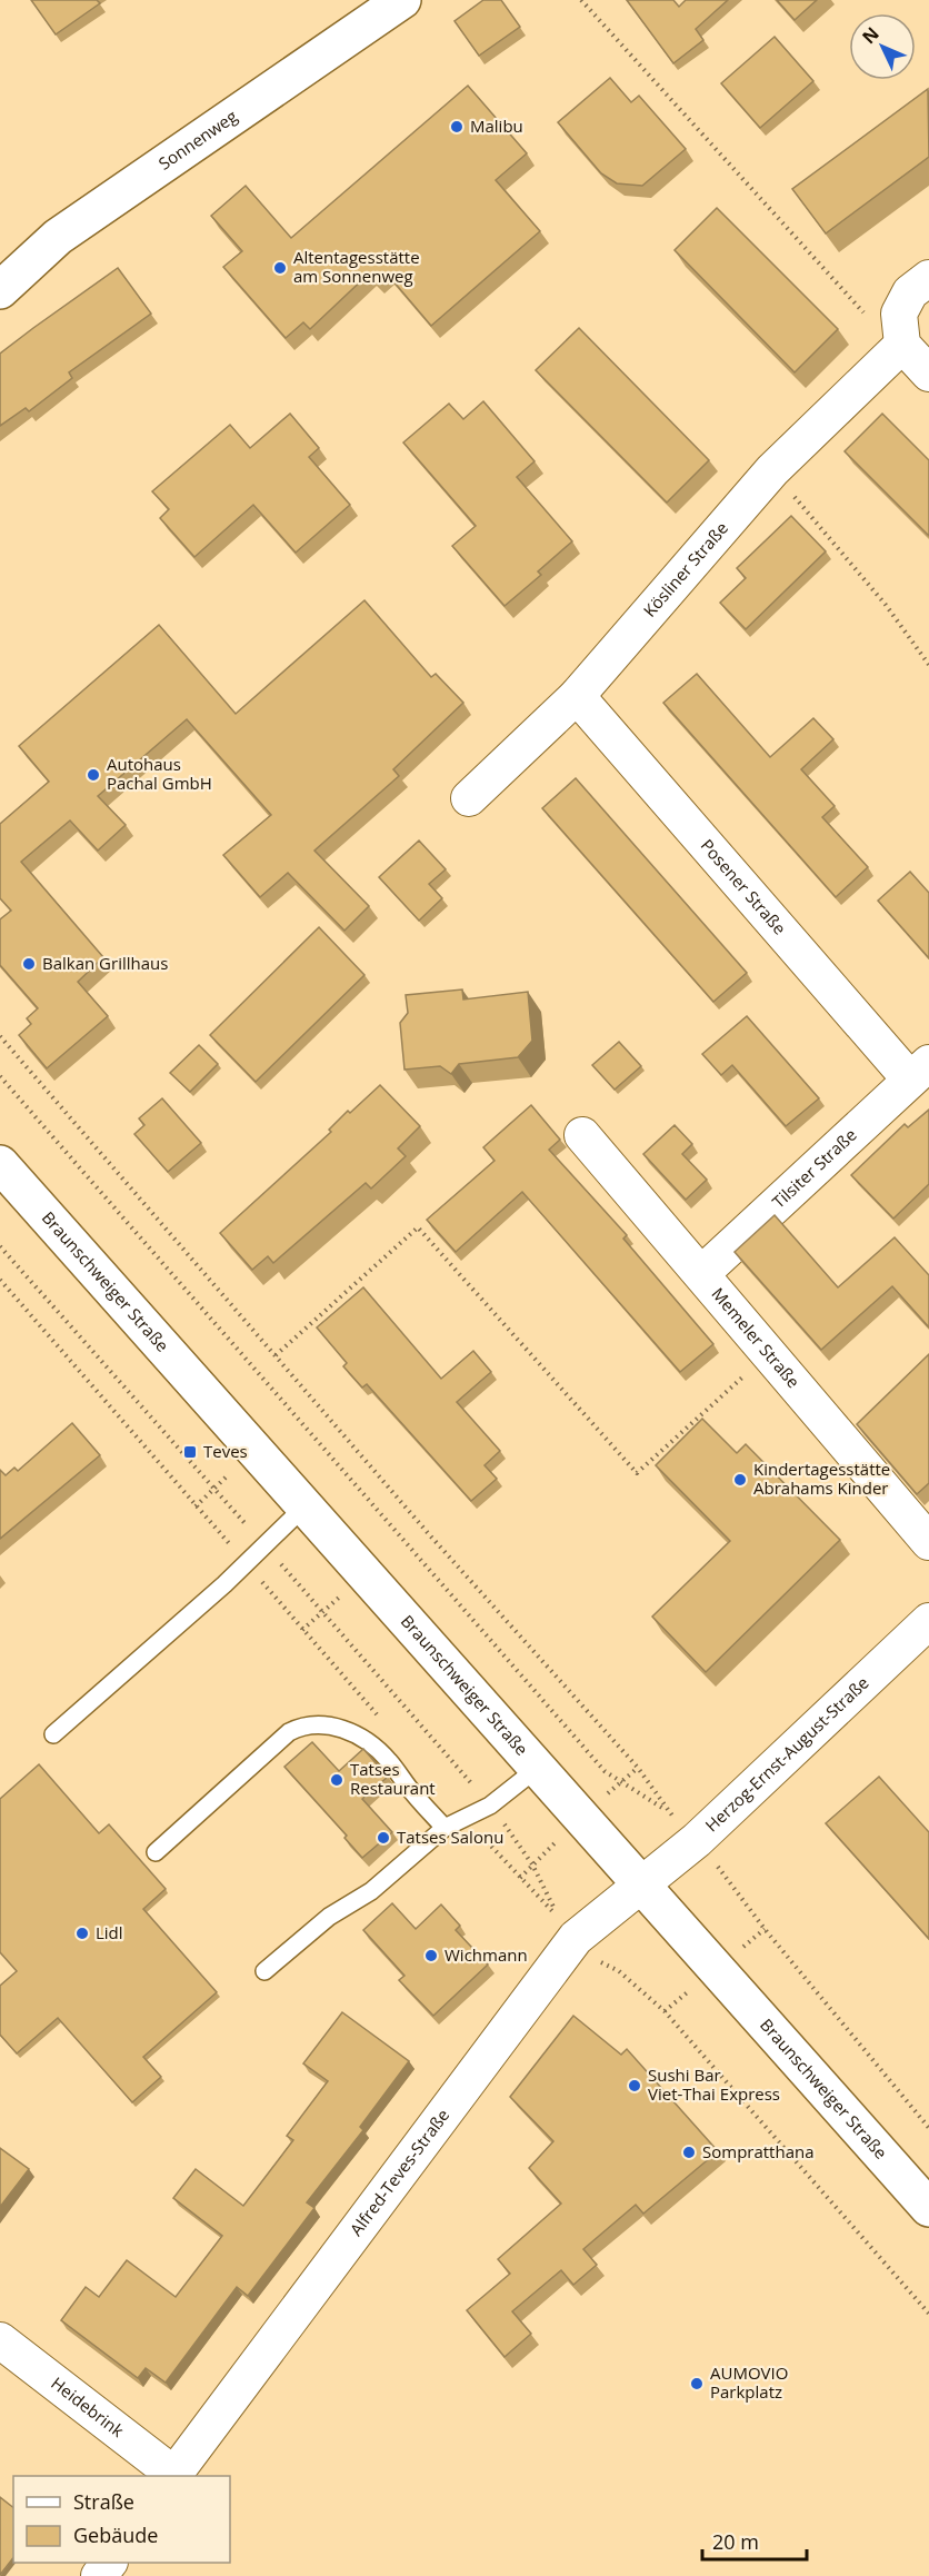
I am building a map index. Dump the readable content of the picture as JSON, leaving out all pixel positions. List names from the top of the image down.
{
  "streets": {
    "street": [
      "Sonnenweg",
      "Kösliner Straße",
      "Posener Straße",
      "Tilsiter Straße",
      "Braunschweiger Straße",
      "Memeler Straße",
      "Herzog-Ernst-August-Straße",
      "Alfred-Teves-Straße",
      "Heidebrink"
    ]
  },
  "crossings": [
    ["Kösliner Straße", "Posener Straße"],
    ["Posener Straße", "Tilsiter Straße"],
    ["Tilsiter Straße", "Memeler Straße"],
    ["Braunschweiger Straße", "Herzog-Ernst-August-Straße"],
    ["Braunschweiger Straße", "Alfred-Teves-Straße"],
    ["Herzog-Ernst-August-Straße", "Alfred-Teves-Straße"],
    ["Alfred-Teves-Straße", "Heidebrink"]
  ],
  "places": {
    "other": [
      "Malibu",
      "Altentagesstätte am Sonnenweg",
      "Autohaus Pachal GmbH",
      "Balkan Grillhaus",
      "Kindertagesstätte Abrahams Kinder",
      "Tatses Restaurant",
      "Tatses Salonu",
      "Lidl",
      "Wichmann",
      "Sushi Bar Viet-Thai Express",
      "Sompratthana",
      "AUMOVIO Parkplatz"
    ],
    "transit": ["Teves"]
  },
  "legend": ["Straße", "Gebäude"],
  "scale_bar": "20 m",
  "north": "top left"
}
